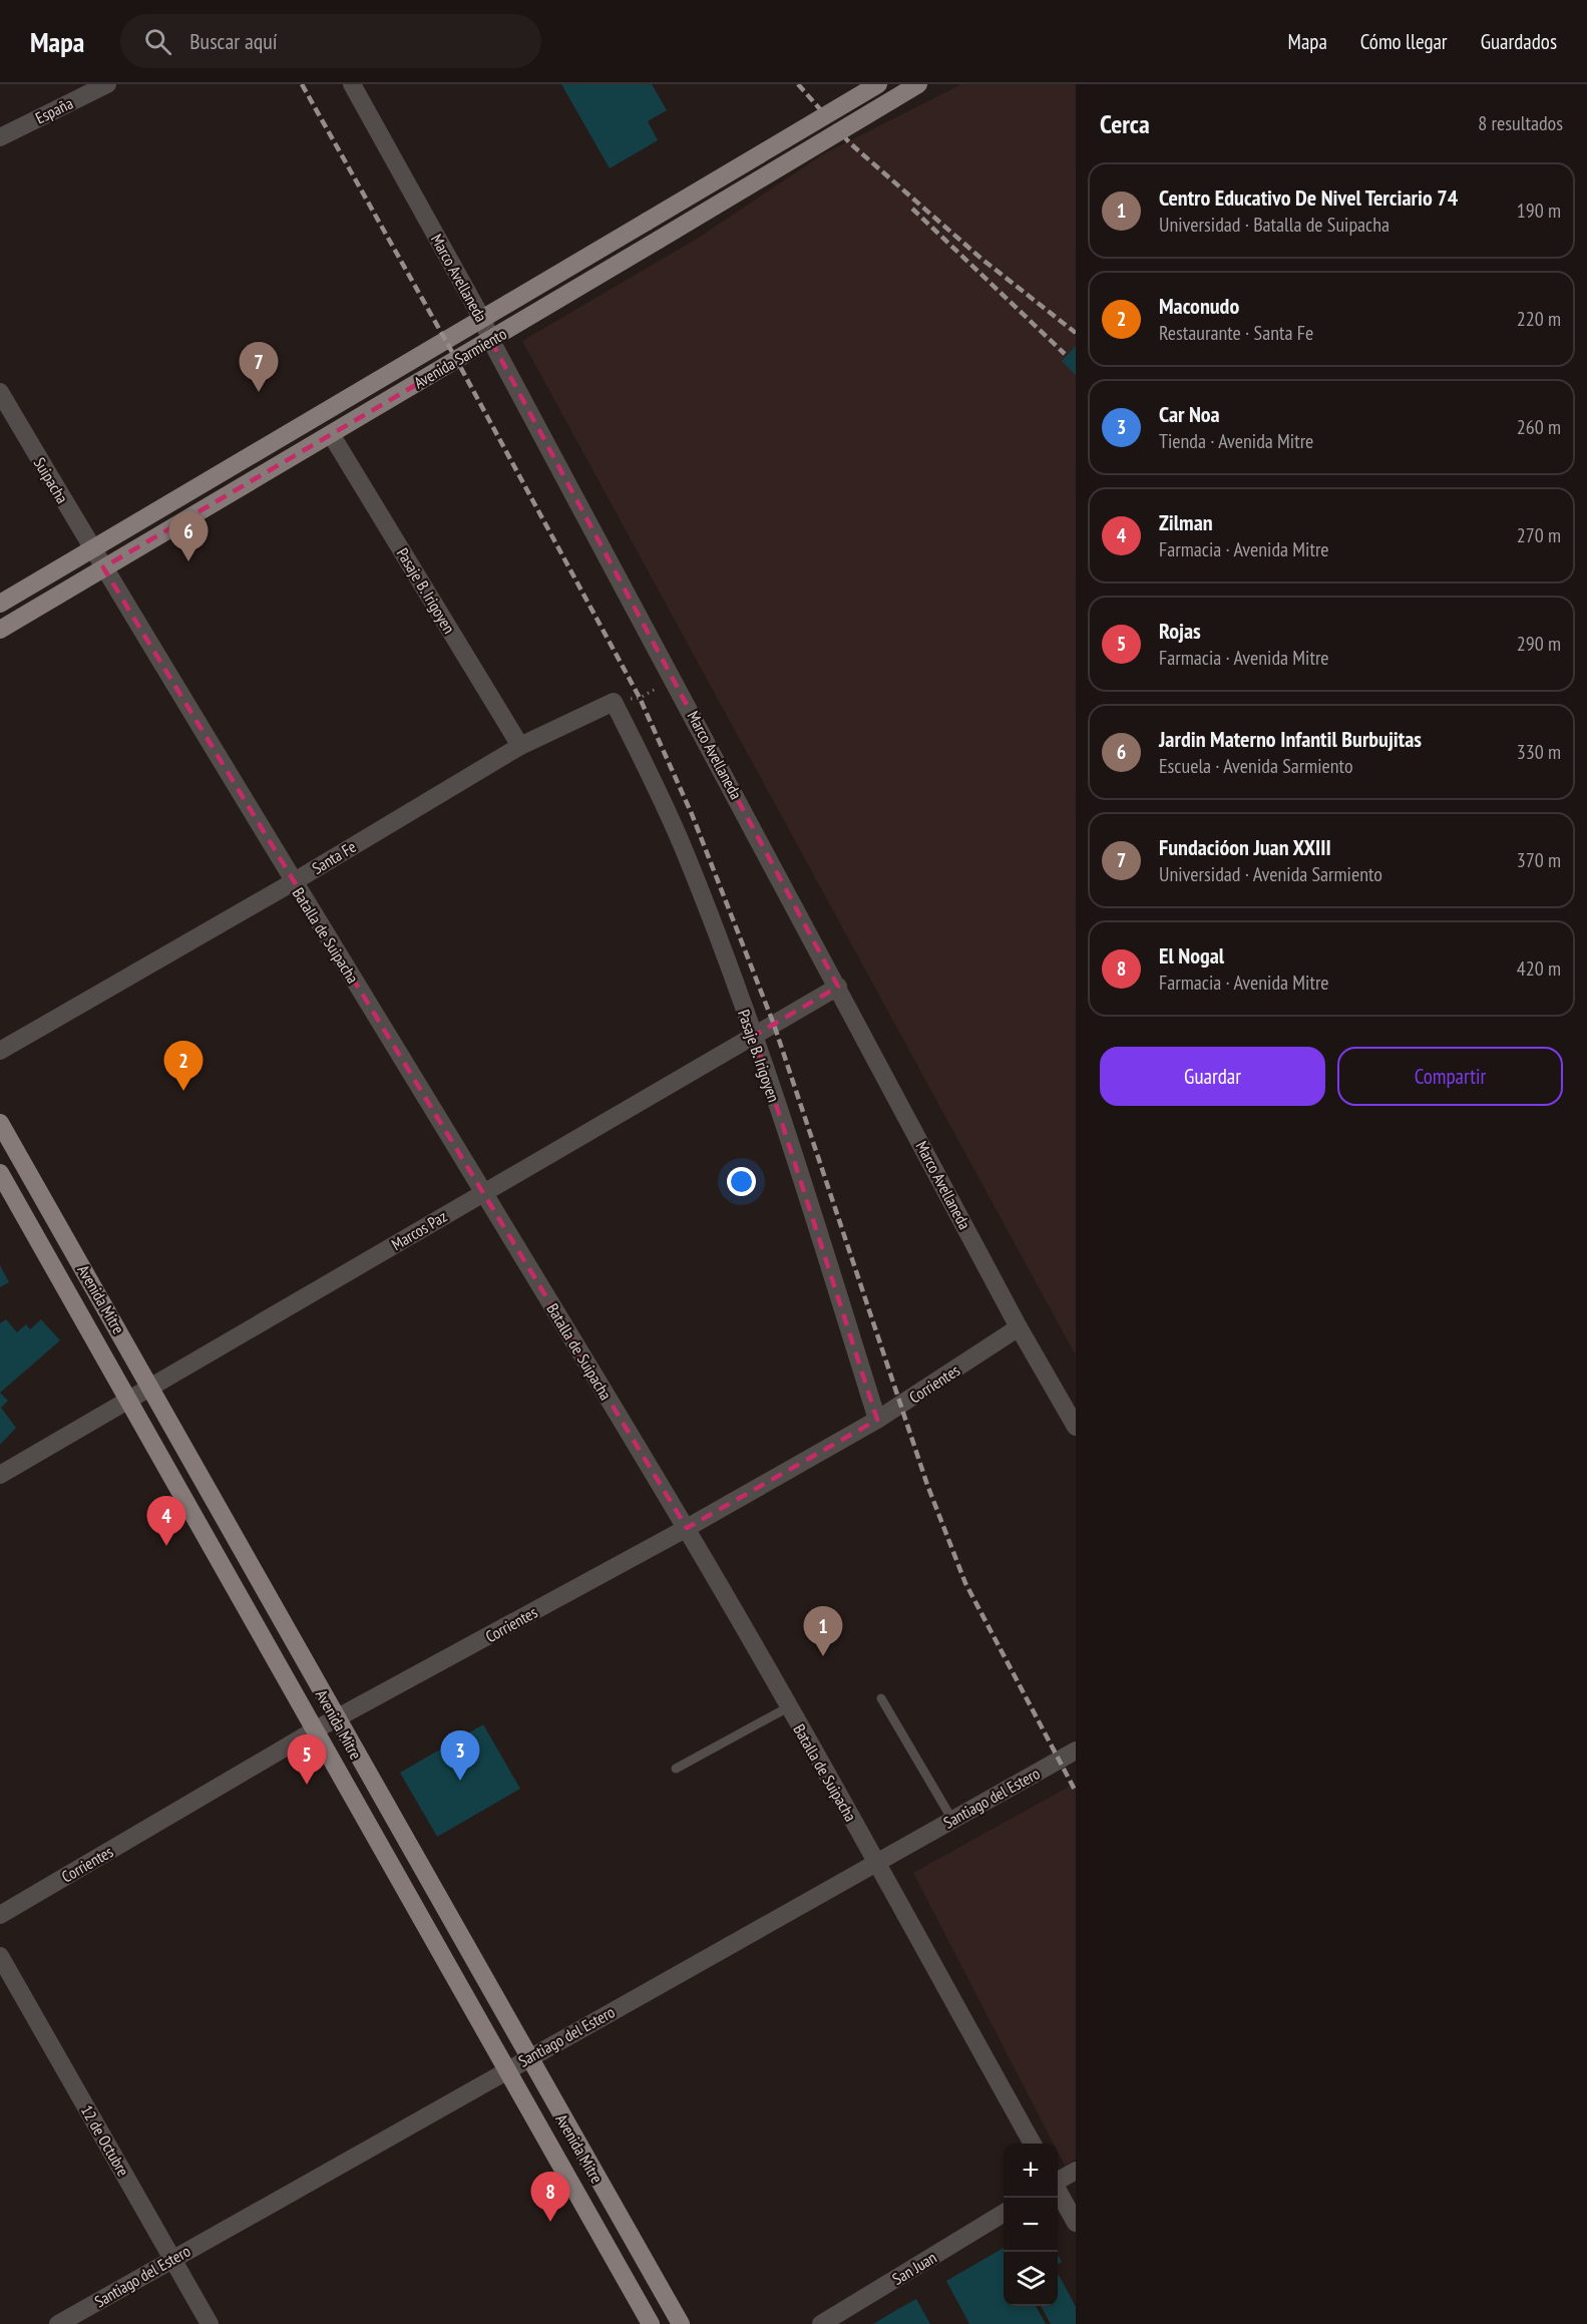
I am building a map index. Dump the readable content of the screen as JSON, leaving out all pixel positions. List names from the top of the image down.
{
  "streets": {
    "main road": ["Avenida Sarmiento", "Avenida Mitre"],
    "street": [
      "España",
      "Marco Avellaneda",
      "Suipacha",
      "Pasaje B. Irigoyen",
      "Santa Fe",
      "Batalla de Suipacha",
      "Marcos Paz",
      "Corrientes",
      "Santiago del Estero",
      "12 de Octubre",
      "San Juan"
    ]
  },
  "crossings": [
    ["Marco Avellaneda", "Avenida Sarmiento"],
    ["Marco Avellaneda", "Marcos Paz"],
    ["Marco Avellaneda", "Corrientes"],
    ["Avenida Sarmiento", "Suipacha"],
    ["Avenida Sarmiento", "Pasaje B. Irigoyen"],
    ["Avenida Sarmiento", "Batalla de Suipacha"],
    ["Suipacha", "Batalla de Suipacha"],
    ["Pasaje B. Irigoyen", "Santa Fe"],
    ["Pasaje B. Irigoyen", "Marcos Paz"],
    ["Pasaje B. Irigoyen", "Corrientes"],
    ["Santa Fe", "Batalla de Suipacha"],
    ["Batalla de Suipacha", "Marcos Paz"],
    ["Batalla de Suipacha", "Corrientes"],
    ["Batalla de Suipacha", "Santiago del Estero"],
    ["Marcos Paz", "Avenida Mitre"],
    ["Avenida Mitre", "Corrientes"],
    ["Avenida Mitre", "Santiago del Estero"],
    ["Santiago del Estero", "12 de Octubre"]
  ],
  "page": {
    "header": "Mapa",
    "search": "Buscar aquí",
    "nav": ["Mapa", "Cómo llegar", "Guardados"],
    "heading": ["Cerca", "8 resultados"],
    "list": [
      {
        "mark": "1",
        "name": "Centro Educativo De Nivel Terciario 74",
        "note": "Universidad · Batalla de Suipacha",
        "value": "190 m"
      },
      {
        "mark": "2",
        "name": "Maconudo",
        "note": "Restaurante · Santa Fe",
        "value": "220 m"
      },
      {
        "mark": "3",
        "name": "Car Noa",
        "note": "Tienda · Avenida Mitre",
        "value": "260 m"
      },
      {
        "mark": "4",
        "name": "Zilman",
        "note": "Farmacia · Avenida Mitre",
        "value": "270 m"
      },
      {
        "mark": "5",
        "name": "Rojas",
        "note": "Farmacia · Avenida Mitre",
        "value": "290 m"
      },
      {
        "mark": "6",
        "name": "Jardin Materno Infantil Burbujitas",
        "note": "Escuela · Avenida Sarmiento",
        "value": "330 m"
      },
      {
        "mark": "7",
        "name": "Fundacióon Juan XXIII",
        "note": "Universidad · Avenida Sarmiento",
        "value": "370 m"
      },
      {
        "mark": "8",
        "name": "El Nogal",
        "note": "Farmacia · Avenida Mitre",
        "value": "420 m"
      }
    ],
    "pins": [
      "7",
      "6",
      "2",
      "4",
      "1",
      "3",
      "5",
      "8"
    ],
    "buttons": ["Guardar", "Compartir"],
    "map_buttons": ["+", "−"]
  }
}
